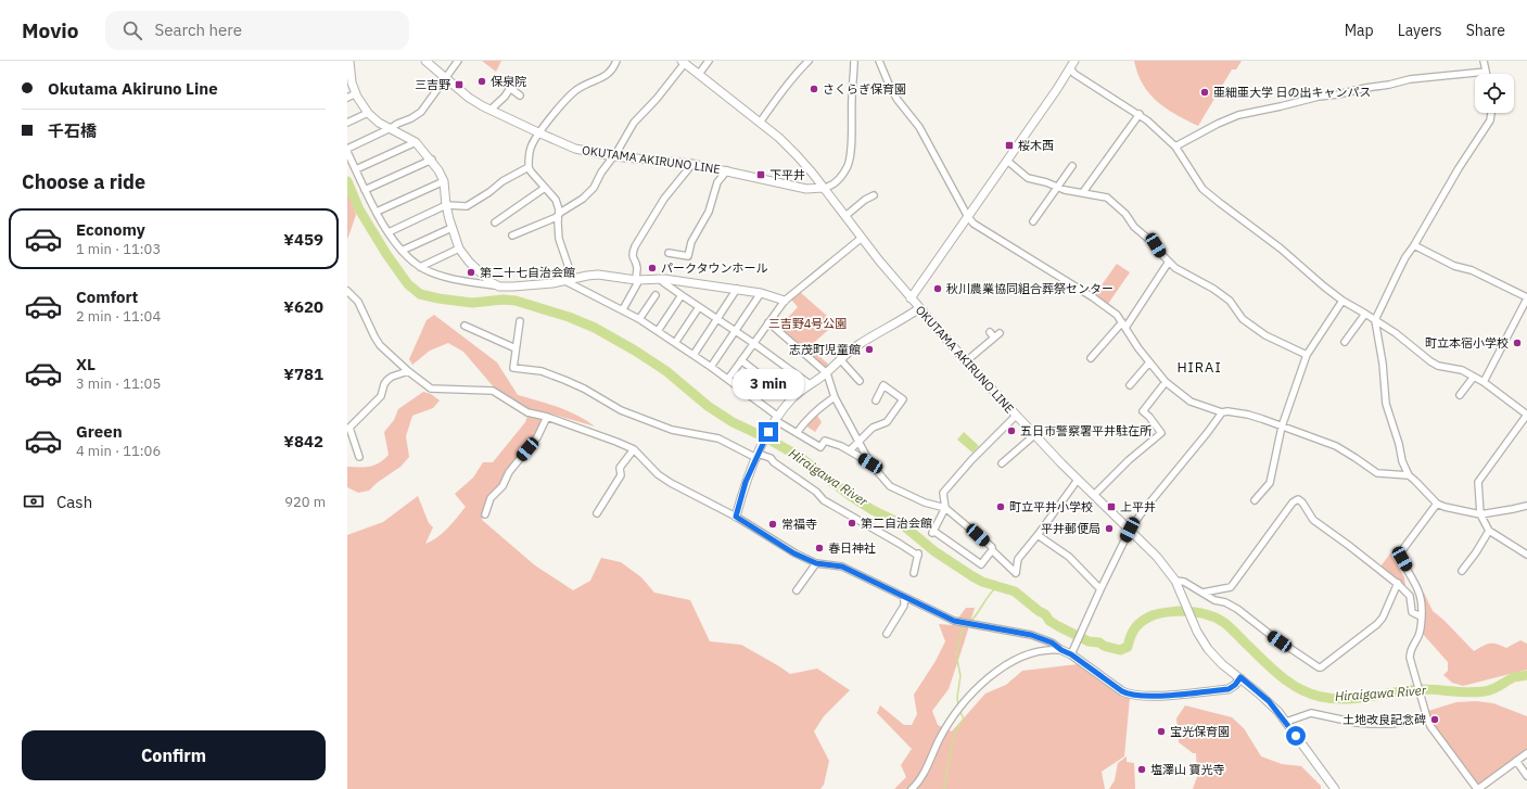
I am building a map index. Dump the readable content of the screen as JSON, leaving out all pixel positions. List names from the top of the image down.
{
  "streets": {
    "main road": ["OKUTAMA AKIRUNO LINE"]
  },
  "districts": ["HIRAI"],
  "water": ["Hiraigawa River"],
  "parks": ["三吉野4号公園"],
  "places": {
    "other": [
      "保泉院",
      "さくらぎ保育園",
      "亜細亜大学 日の出キャンパス",
      "パークタウンホール",
      "第二十七自治会館",
      "秋川農業協同組合葬祭センター",
      "町立本宿小学校",
      "志茂町児童館",
      "五日市警察署平井駐在所",
      "町立平井小学校",
      "第二自治会館",
      "常福寺",
      "平井郵便局",
      "春日神社",
      "土地改良記念碑",
      "宝光保育園",
      "塩澤山 寶光寺"
    ],
    "transit": [
      "三吉野",
      "桜木西",
      "下平井",
      "上平井"
    ]
  },
  "page": {
    "header": "Movio",
    "search": "Search here",
    "nav": ["Map", "Layers", "Share"],
    "banner": ["Okutama Akiruno Line", "千石橋"],
    "heading": "Choose a ride",
    "list": [
      {
        "name": "Economy",
        "note": "1 min · 11:03",
        "value": "¥459"
      },
      {
        "name": "Comfort",
        "note": "2 min · 11:04",
        "value": "¥620"
      },
      {
        "name": "XL",
        "note": "3 min · 11:05",
        "value": "¥781"
      },
      {
        "name": "Green",
        "note": "4 min · 11:06",
        "value": "¥842"
      }
    ],
    "bubble": "3 min",
    "pay": ["Cash", "920 m"],
    "buttons": "Confirm"
  }
}
